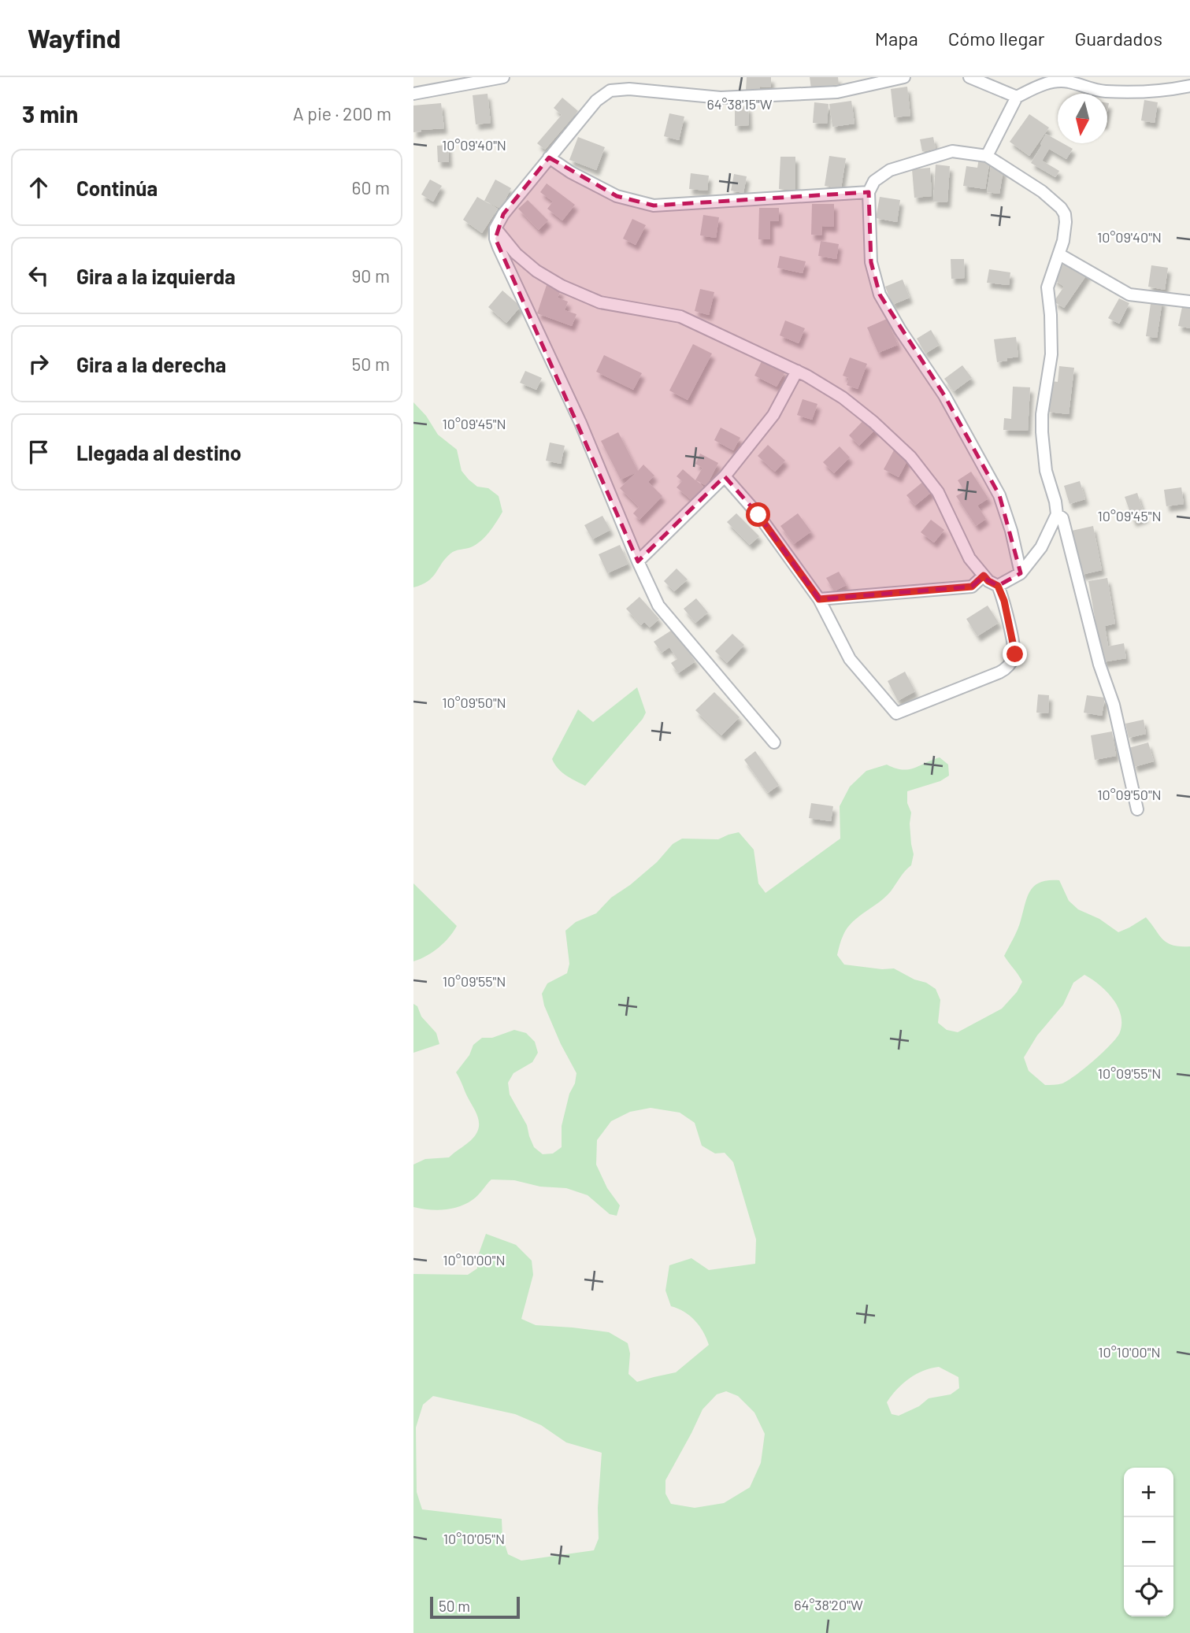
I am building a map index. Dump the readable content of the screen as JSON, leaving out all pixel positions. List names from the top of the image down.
{
  "scale_bar": "50 m",
  "north": "bottom",
  "page": {
    "header": "Wayfind",
    "nav": ["Mapa", "Cómo llegar", "Guardados"],
    "heading": ["3 min", "A pie · 200 m"],
    "list": [
      ["Continúa", "60 m"],
      ["Gira a la izquierda", "90 m"],
      ["Gira a la derecha", "50 m"],
      "Llegada al destino"
    ],
    "map_buttons": ["+", "−"],
    "scale": "50 m"
  },
  "coordinates": [
    "64°38'15\"W",
    "10°09'40\"N",
    "10°09'45\"N",
    "10°09'50\"N",
    "10°09'55\"N",
    "10°10'00\"N",
    "10°10'05\"N",
    "64°38'20\"W"
  ]
}
